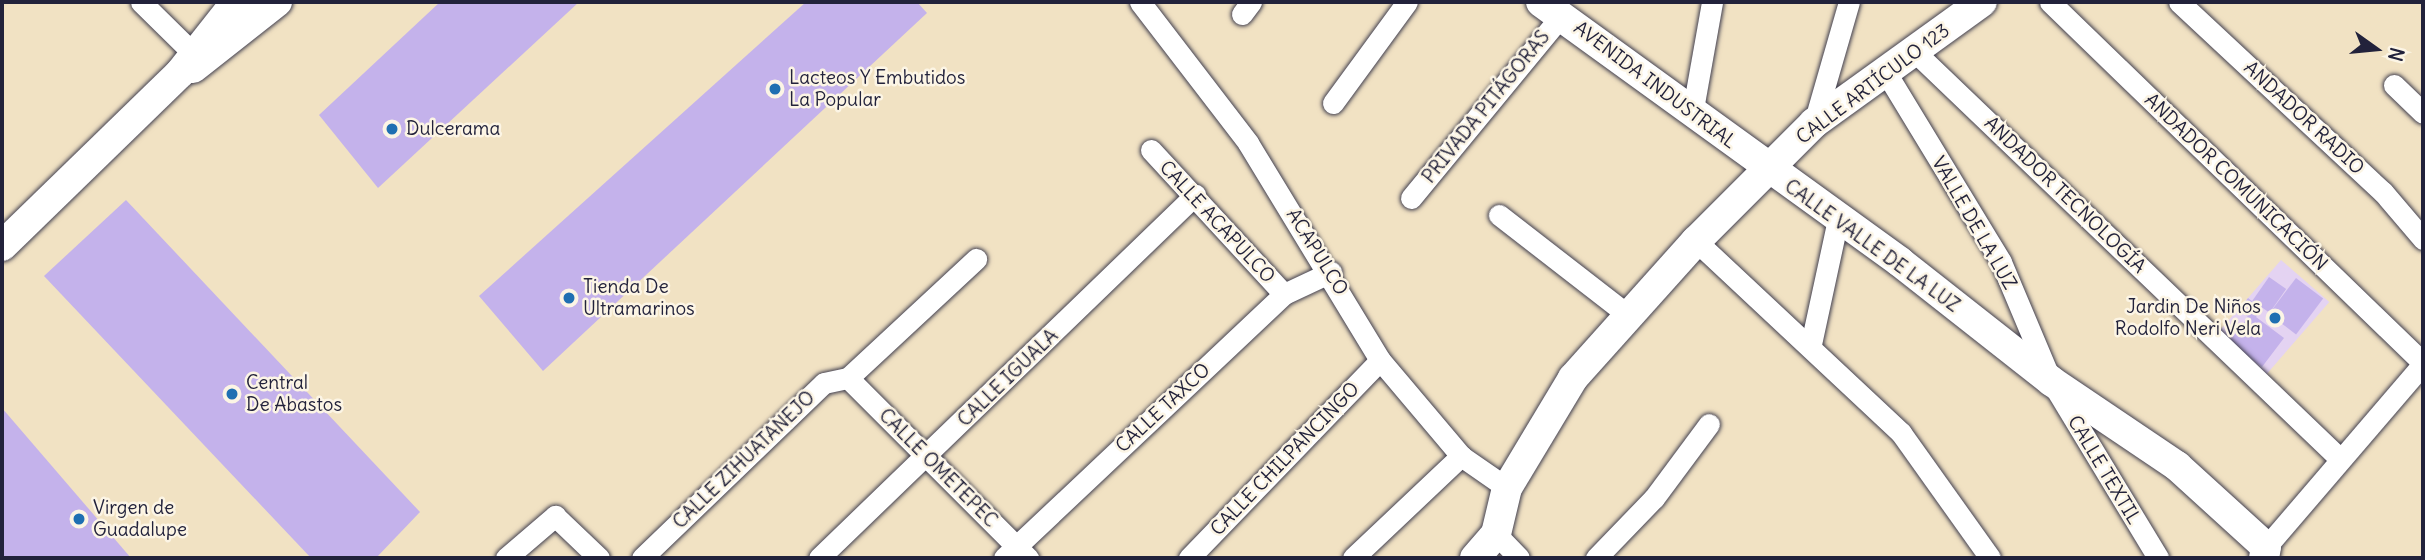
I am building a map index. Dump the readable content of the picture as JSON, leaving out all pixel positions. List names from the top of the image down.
{
  "streets": {
    "street": [
      "CALLE ARTÍCULO 123",
      "AVENIDA INDUSTRIAL",
      "PRIVADA PITÁGORAS",
      "ANDADOR RADIO",
      "ANDADOR COMUNICACIÓN",
      "ANDADOR TECNOLOGÍA",
      "CALLE ACAPULCO",
      "VALLE DE LA LUZ",
      "CALLE VALLE DE LA LUZ",
      "ACAPULCO",
      "CALLE IGUALA",
      "CALLE TAXCO",
      "CALLE CHILPANCINGO",
      "CALLE ZIHUATANEJO",
      "CALLE OMETEPEC",
      "CALLE TEXTIL"
    ]
  },
  "crossings": [
    ["CALLE ARTÍCULO 123", "AVENIDA INDUSTRIAL"],
    ["CALLE ARTÍCULO 123", "ANDADOR TECNOLOGÍA"],
    ["CALLE ARTÍCULO 123", "VALLE DE LA LUZ"],
    ["CALLE ARTÍCULO 123", "CALLE VALLE DE LA LUZ"],
    ["AVENIDA INDUSTRIAL", "PRIVADA PITÁGORAS"],
    ["AVENIDA INDUSTRIAL", "CALLE VALLE DE LA LUZ"],
    ["CALLE ACAPULCO", "CALLE IGUALA"],
    ["CALLE ACAPULCO", "CALLE TAXCO"],
    ["VALLE DE LA LUZ", "CALLE VALLE DE LA LUZ"],
    ["VALLE DE LA LUZ", "CALLE TEXTIL"],
    ["CALLE VALLE DE LA LUZ", "ACAPULCO"],
    ["CALLE VALLE DE LA LUZ", "CALLE TEXTIL"],
    ["ACAPULCO", "CALLE TAXCO"],
    ["ACAPULCO", "CALLE CHILPANCINGO"],
    ["CALLE IGUALA", "CALLE OMETEPEC"],
    ["CALLE TAXCO", "CALLE OMETEPEC"],
    ["CALLE ZIHUATANEJO", "CALLE OMETEPEC"]
  ],
  "places": [
    "Lacteos Y Embutidos La Popular",
    "Dulcerama",
    "Tienda De Ultramarinos",
    "Jardin De Niños Rodolfo Neri Vela",
    "Central De Abastos",
    "Virgen de Guadalupe"
  ],
  "north": "right"
}
